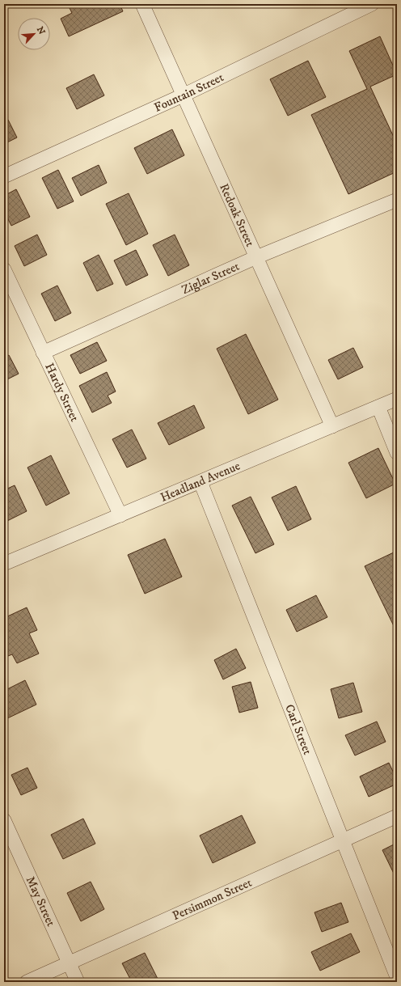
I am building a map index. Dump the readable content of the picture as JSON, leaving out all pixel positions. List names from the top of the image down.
{
  "streets": {
    "street": [
      "Fountain Street",
      "Redoak Street",
      "Ziglar Street",
      "Hardy Street",
      "Headland Avenue",
      "Carl Street",
      "Persimmon Street",
      "May Street"
    ]
  },
  "crossings": [
    ["Fountain Street", "Redoak Street"],
    ["Redoak Street", "Ziglar Street"],
    ["Redoak Street", "Headland Avenue"],
    ["Ziglar Street", "Hardy Street"],
    ["Hardy Street", "Headland Avenue"],
    ["Headland Avenue", "Carl Street"],
    ["Carl Street", "Persimmon Street"],
    ["Persimmon Street", "May Street"]
  ],
  "north": "top right"
}
